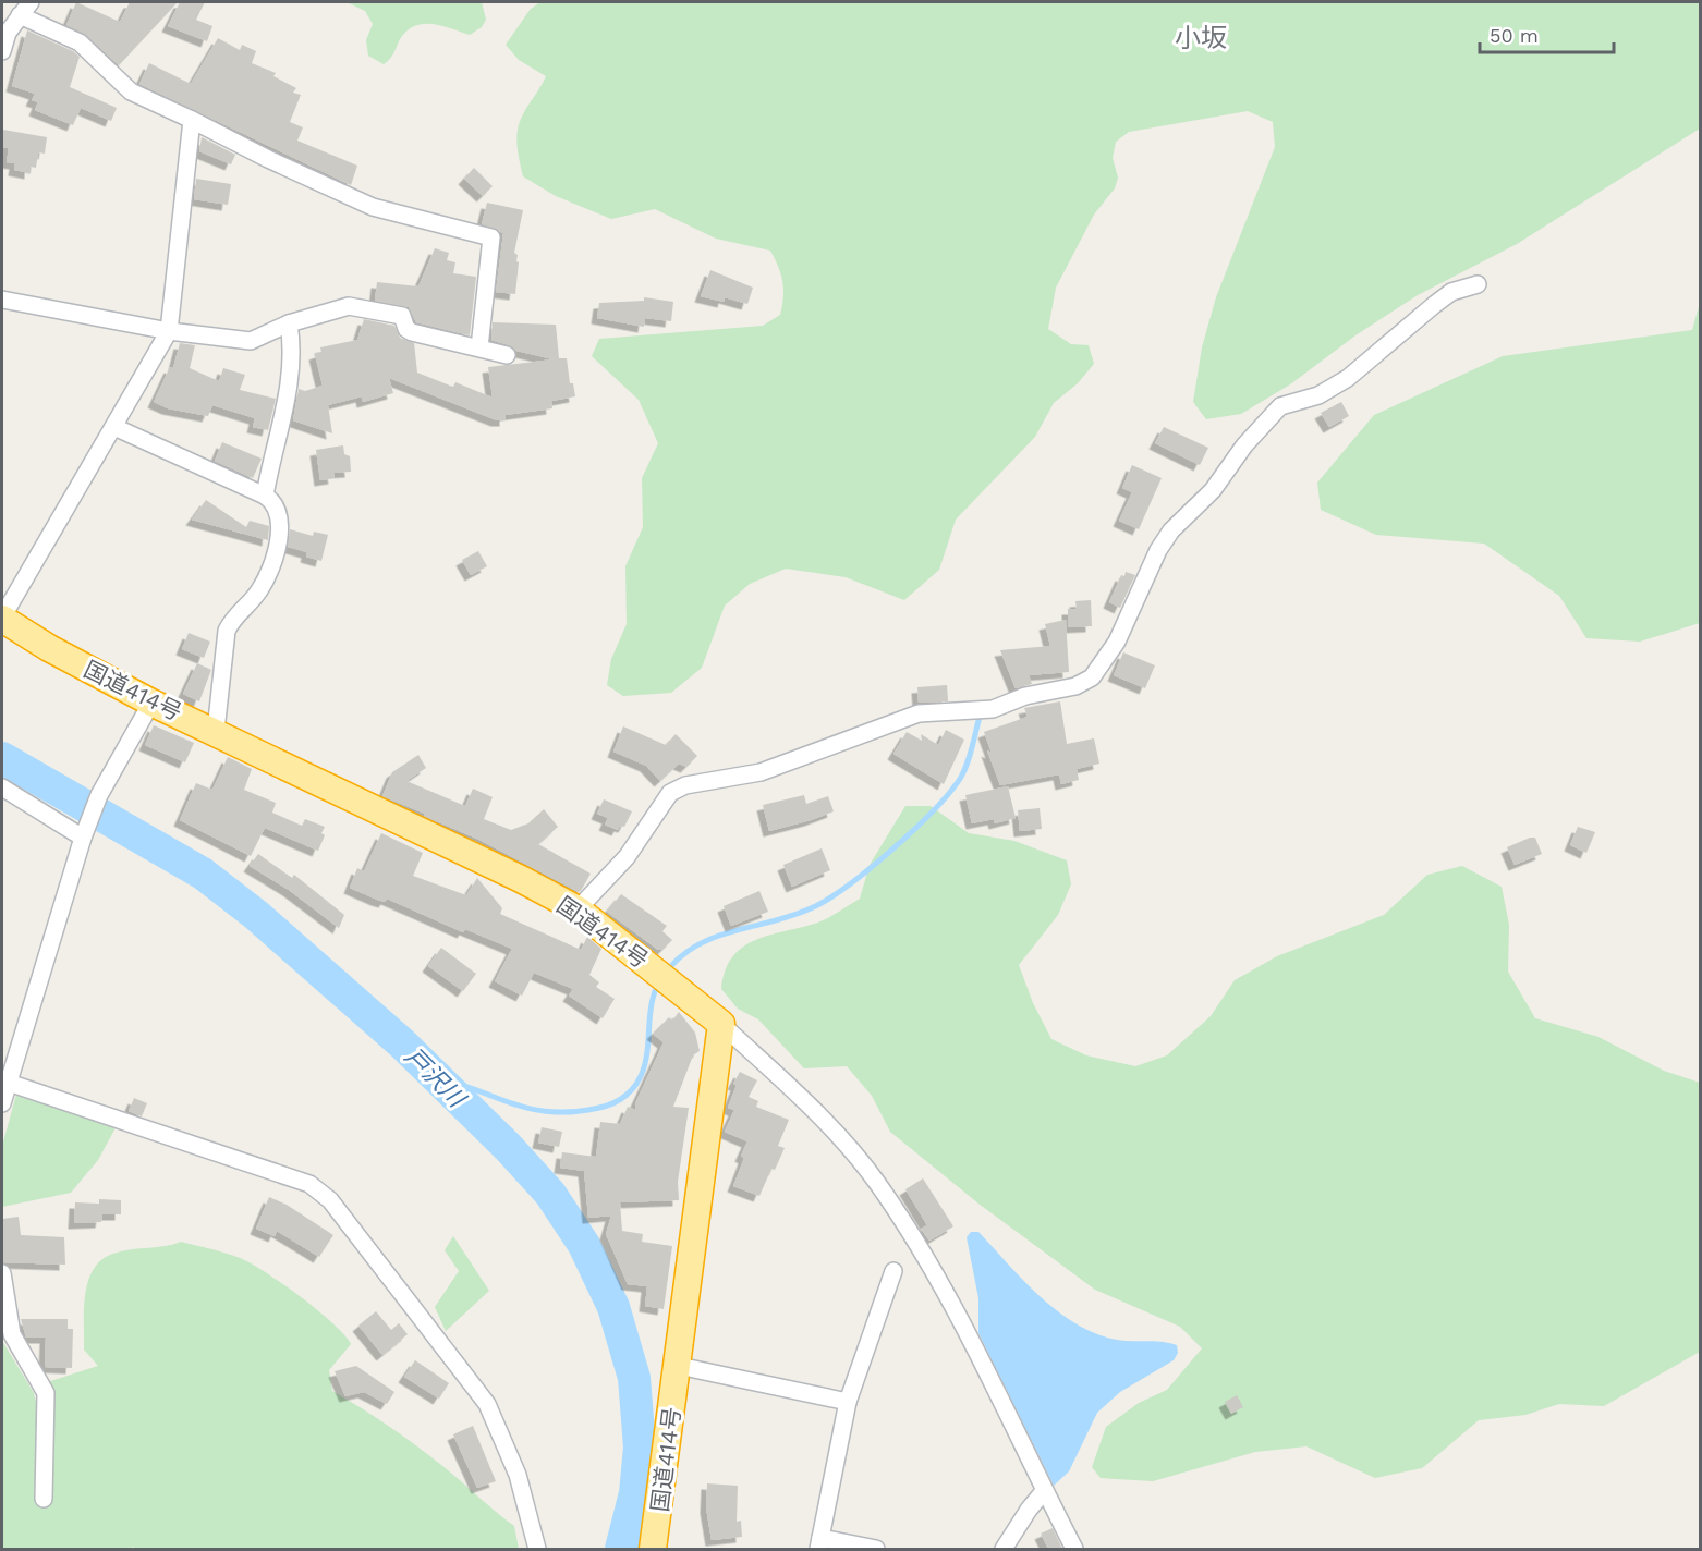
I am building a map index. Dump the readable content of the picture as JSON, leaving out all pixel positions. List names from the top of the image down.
{
  "streets": {
    "highway": ["国道414号"]
  },
  "districts": ["小坂"],
  "water": ["戸沢川"],
  "scale_bar": "50 m"
}
